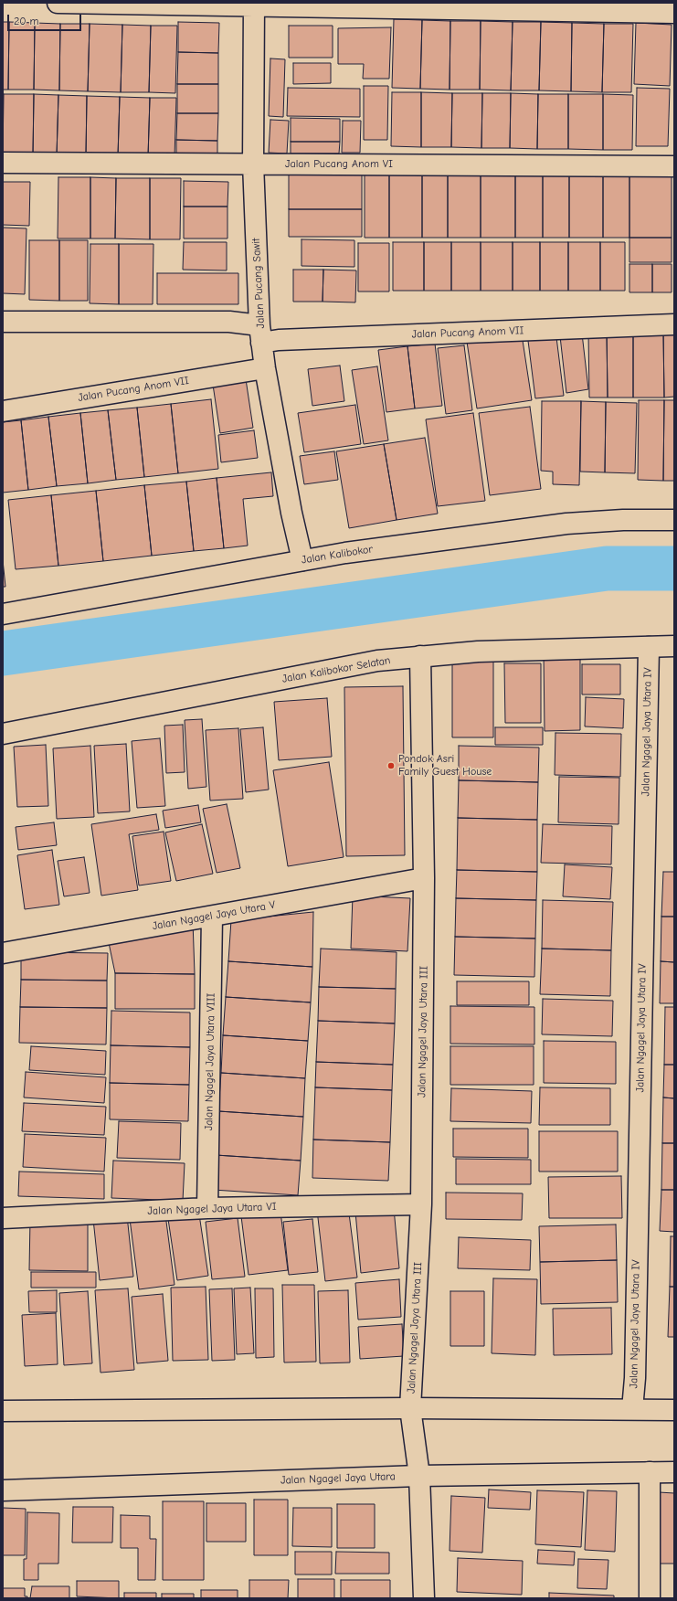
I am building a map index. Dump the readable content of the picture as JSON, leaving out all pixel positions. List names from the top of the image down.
{
  "streets": {
    "street": [
      "Jalan Pucang Anom VI",
      "Jalan Pucang Sawit",
      "Jalan Pucang Anom VII",
      "Jalan Kalibokor",
      "Jalan Kalibokor Selatan",
      "Jalan Ngagel Jaya Utara IV",
      "Jalan Ngagel Jaya Utara V",
      "Jalan Ngagel Jaya Utara III",
      "Jalan Ngagel Jaya Utara VIII",
      "Jalan Ngagel Jaya Utara VI",
      "Jalan Ngagel Jaya Utara"
    ]
  },
  "crossings": [
    ["Jalan Pucang Anom VI", "Jalan Pucang Sawit"],
    ["Jalan Pucang Sawit", "Jalan Pucang Anom VII"],
    ["Jalan Pucang Sawit", "Jalan Kalibokor"],
    ["Jalan Kalibokor Selatan", "Jalan Ngagel Jaya Utara IV"],
    ["Jalan Kalibokor Selatan", "Jalan Ngagel Jaya Utara III"],
    ["Jalan Ngagel Jaya Utara V", "Jalan Ngagel Jaya Utara III"],
    ["Jalan Ngagel Jaya Utara V", "Jalan Ngagel Jaya Utara VIII"],
    ["Jalan Ngagel Jaya Utara III", "Jalan Ngagel Jaya Utara VI"],
    ["Jalan Ngagel Jaya Utara III", "Jalan Ngagel Jaya Utara"],
    ["Jalan Ngagel Jaya Utara VIII", "Jalan Ngagel Jaya Utara VI"]
  ],
  "places": ["Pondok Asri Family Guest House"],
  "scale_bar": "20 m"
}
